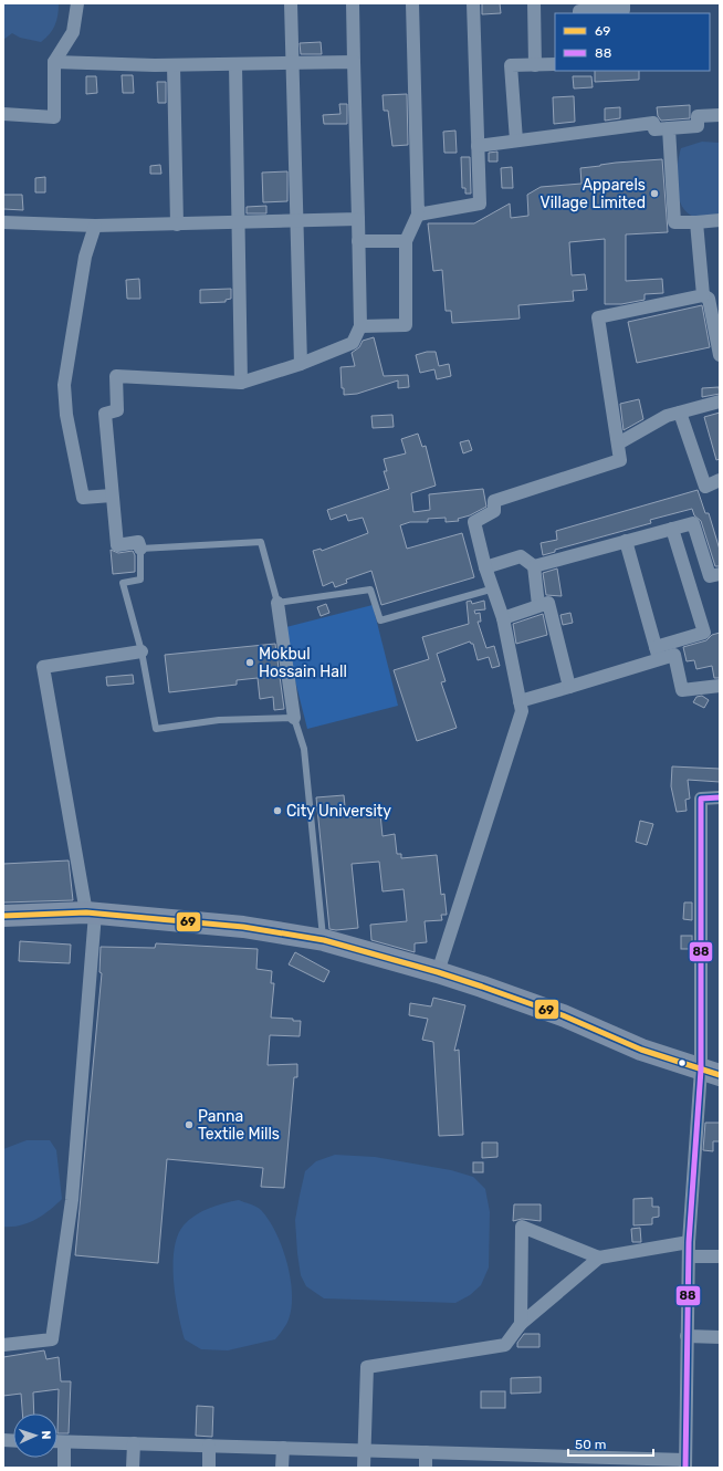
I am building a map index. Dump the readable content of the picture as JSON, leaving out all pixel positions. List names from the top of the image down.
{
  "places": [
    "Apparels Village Limited",
    "Mokbul Hossain Hall",
    "City University",
    "Panna Textile Mills"
  ],
  "lines": ["transit line 88", "transit line 69"],
  "legend": ["69", "88"],
  "scale_bar": "50 m",
  "north": "right"
}
